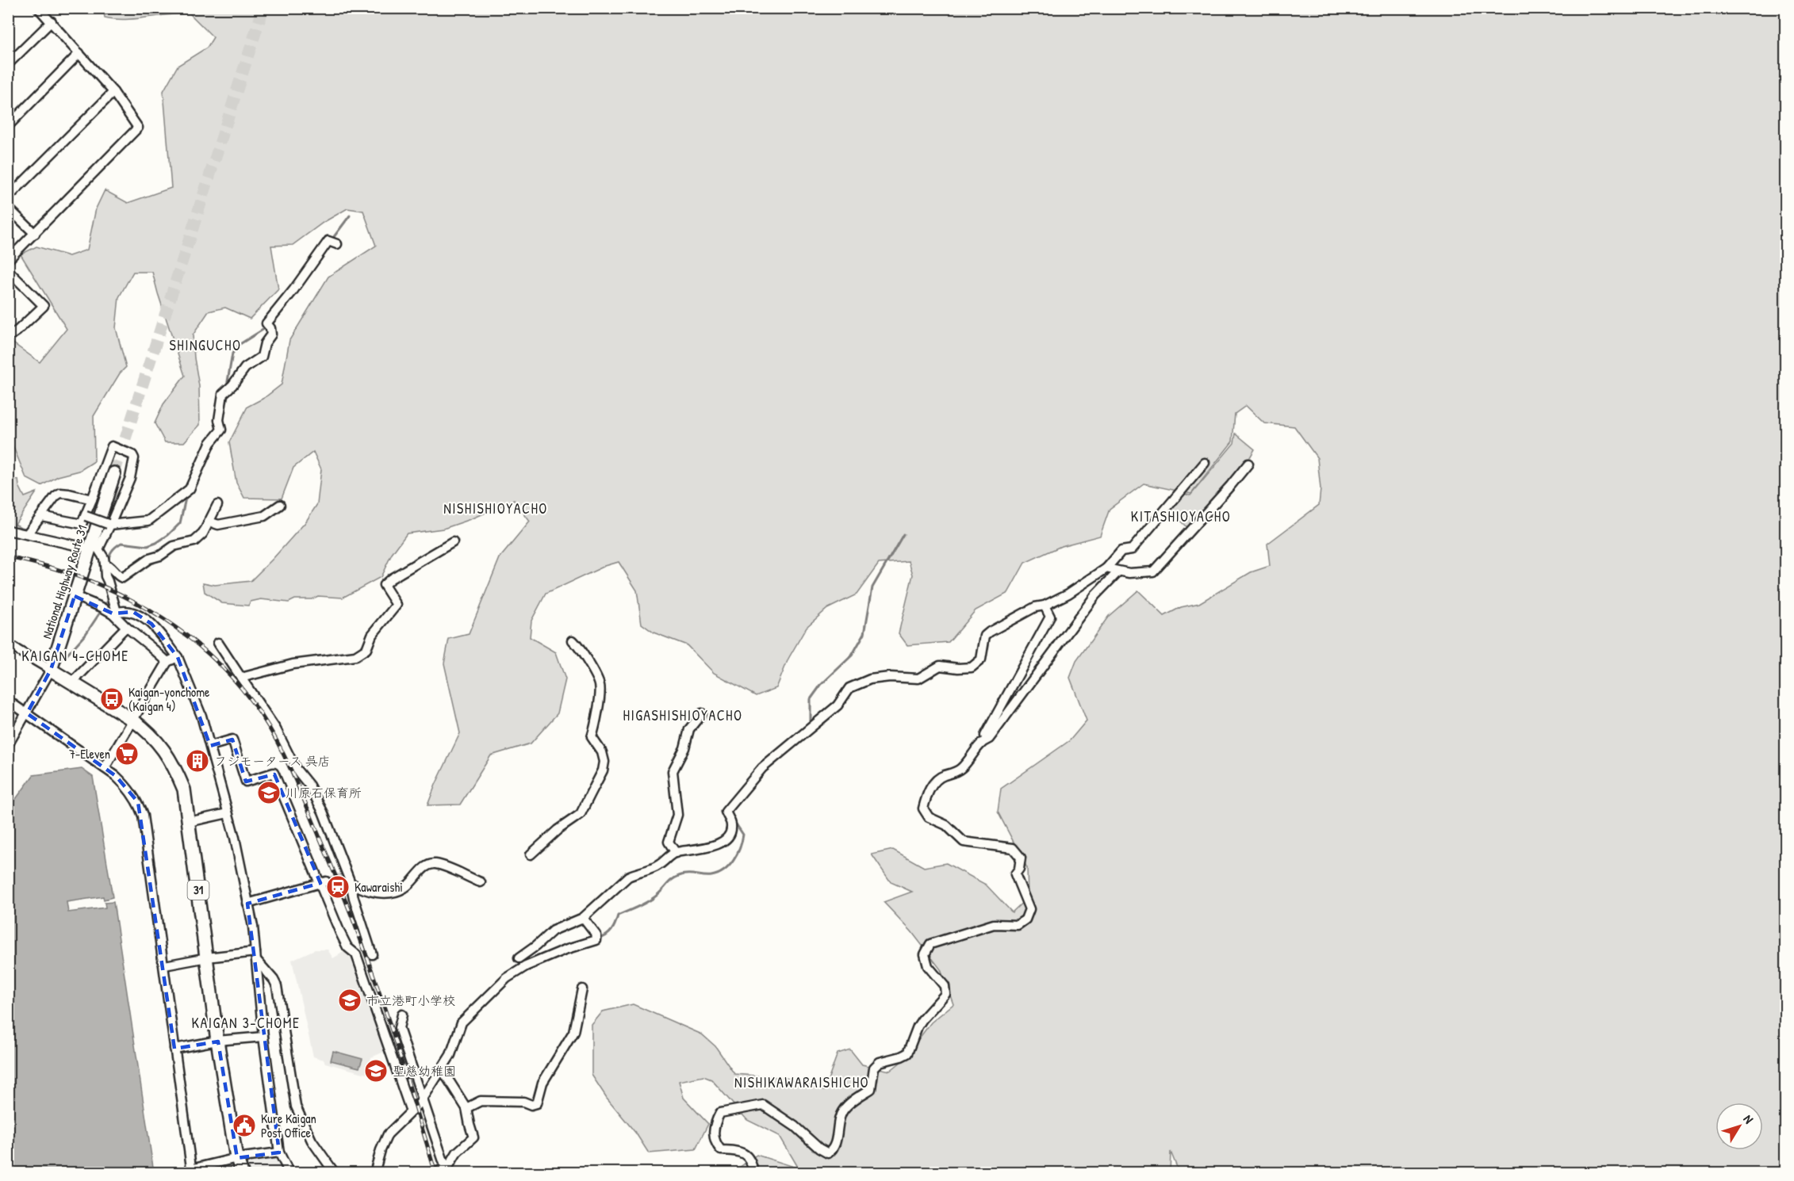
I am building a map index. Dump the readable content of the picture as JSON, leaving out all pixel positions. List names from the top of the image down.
{
  "streets": {
    "highway": ["National Highway Route 31", "31"]
  },
  "crossings": [
    ["National Highway Route 31", "31"]
  ],
  "districts": [
    "SHINGUCHO",
    "NISHISHIOYACHO",
    "KITASHIOYACHO",
    "KAIGAN 4-CHOME",
    "HIGASHISHIOYACHO",
    "KAIGAN 3-CHOME",
    "NISHIKAWARAISHICHO"
  ],
  "places": {
    "bus stop": ["Kaigan-yonchome (Kaigan 4)"],
    "supermarket": ["7-Eleven"],
    "building": ["フジモータース 呉店"],
    "school or university": ["川原石保育所", "市立港町小学校", "聖慈幼稚園"],
    "station": ["Kawaraishi"],
    "public building": ["Kure Kaigan Post Office"]
  },
  "north": "top right"
}
